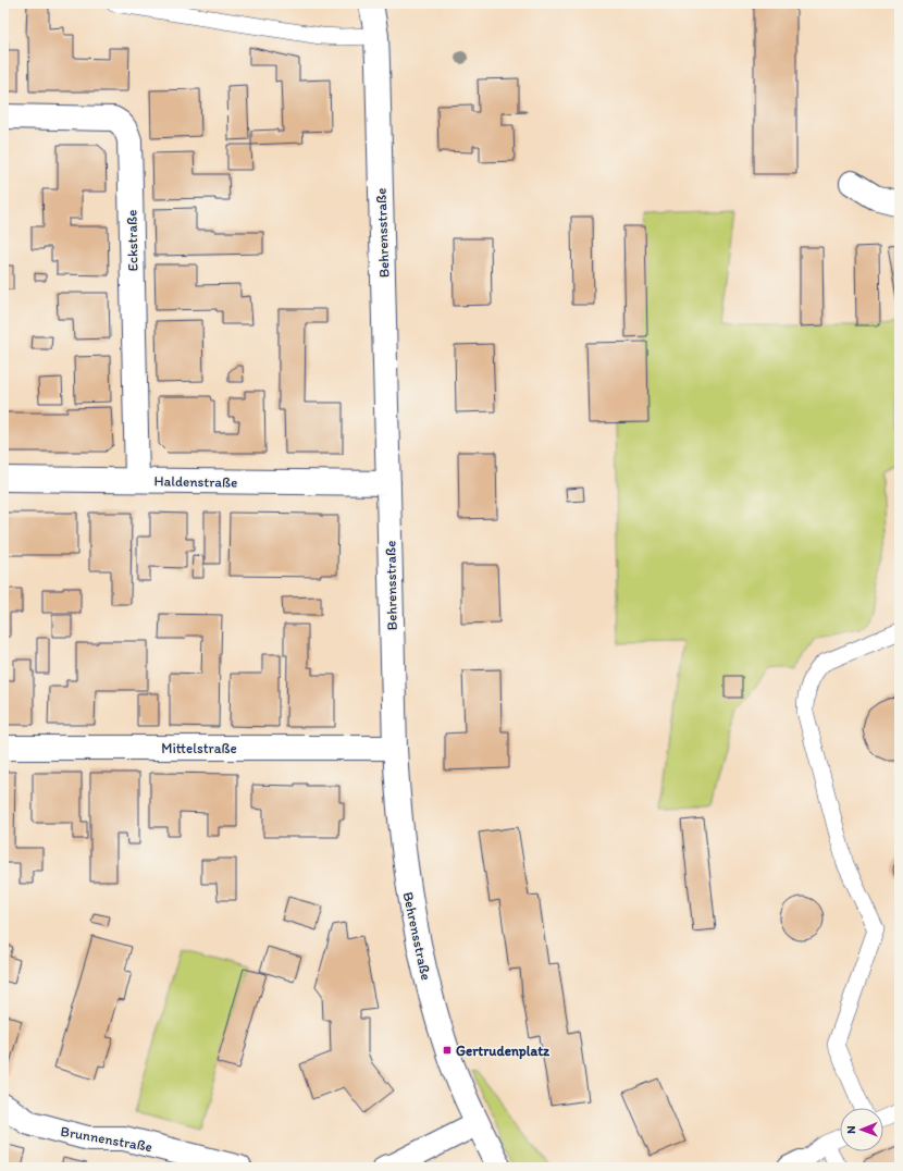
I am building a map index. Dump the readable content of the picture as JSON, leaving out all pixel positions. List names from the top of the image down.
{
  "streets": {
    "street": [
      "Behrensstraße",
      "Eckstraße",
      "Haldenstraße",
      "Mittelstraße",
      "Brunnenstraße"
    ]
  },
  "crossings": [
    ["Behrensstraße", "Haldenstraße"],
    ["Behrensstraße", "Mittelstraße"],
    ["Eckstraße", "Haldenstraße"]
  ],
  "places": {
    "transit": ["Gertrudenplatz"]
  },
  "north": "left"
}
